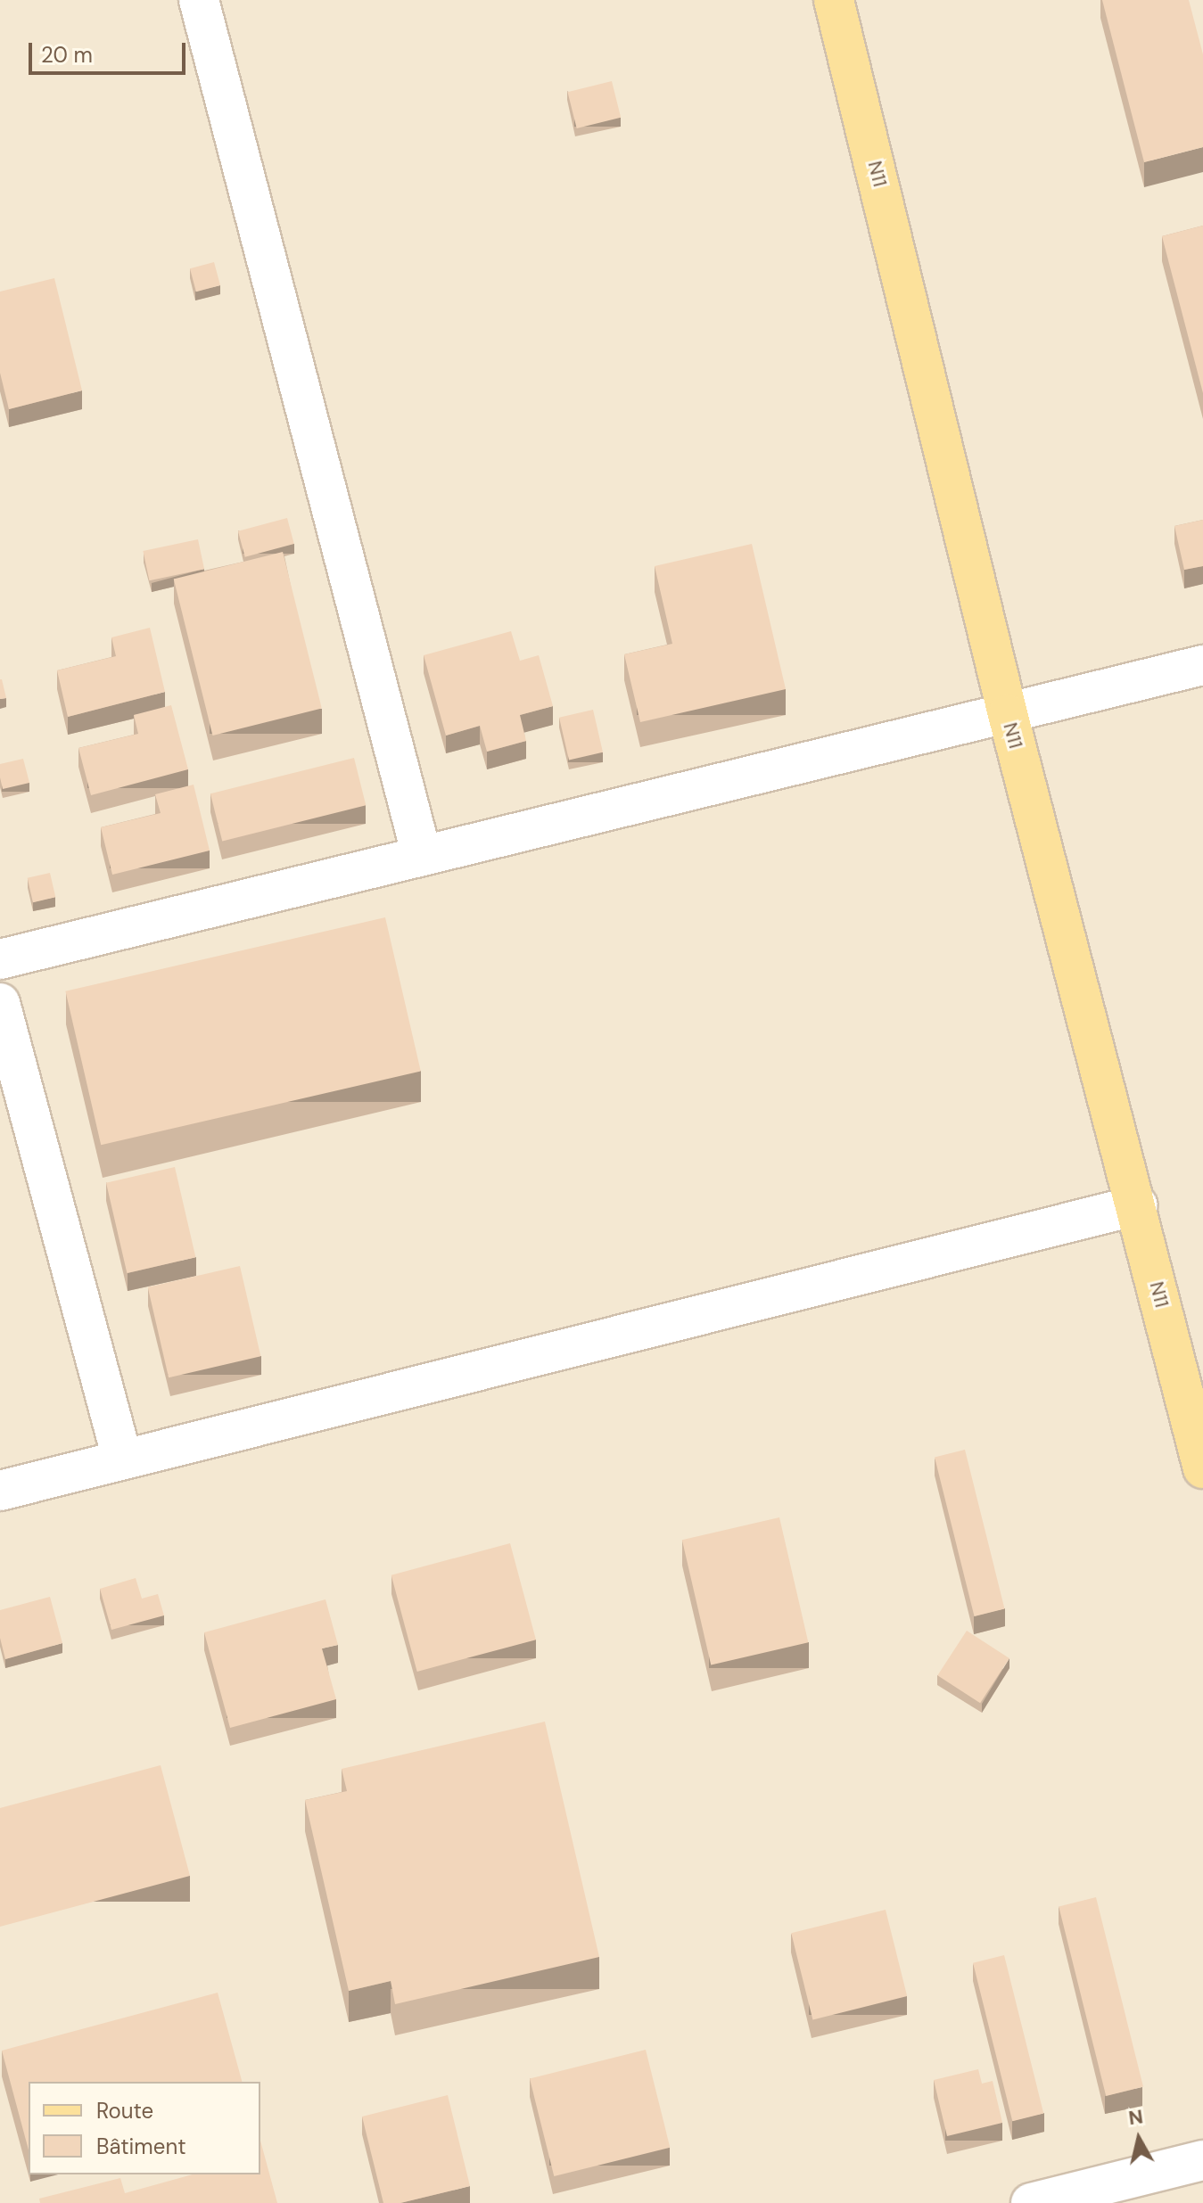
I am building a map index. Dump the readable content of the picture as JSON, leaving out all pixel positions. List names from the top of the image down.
{
  "streets": {
    "main road": ["N11"]
  },
  "legend": ["Route", "Bâtiment"],
  "scale_bar": "20 m",
  "north": "top"
}
